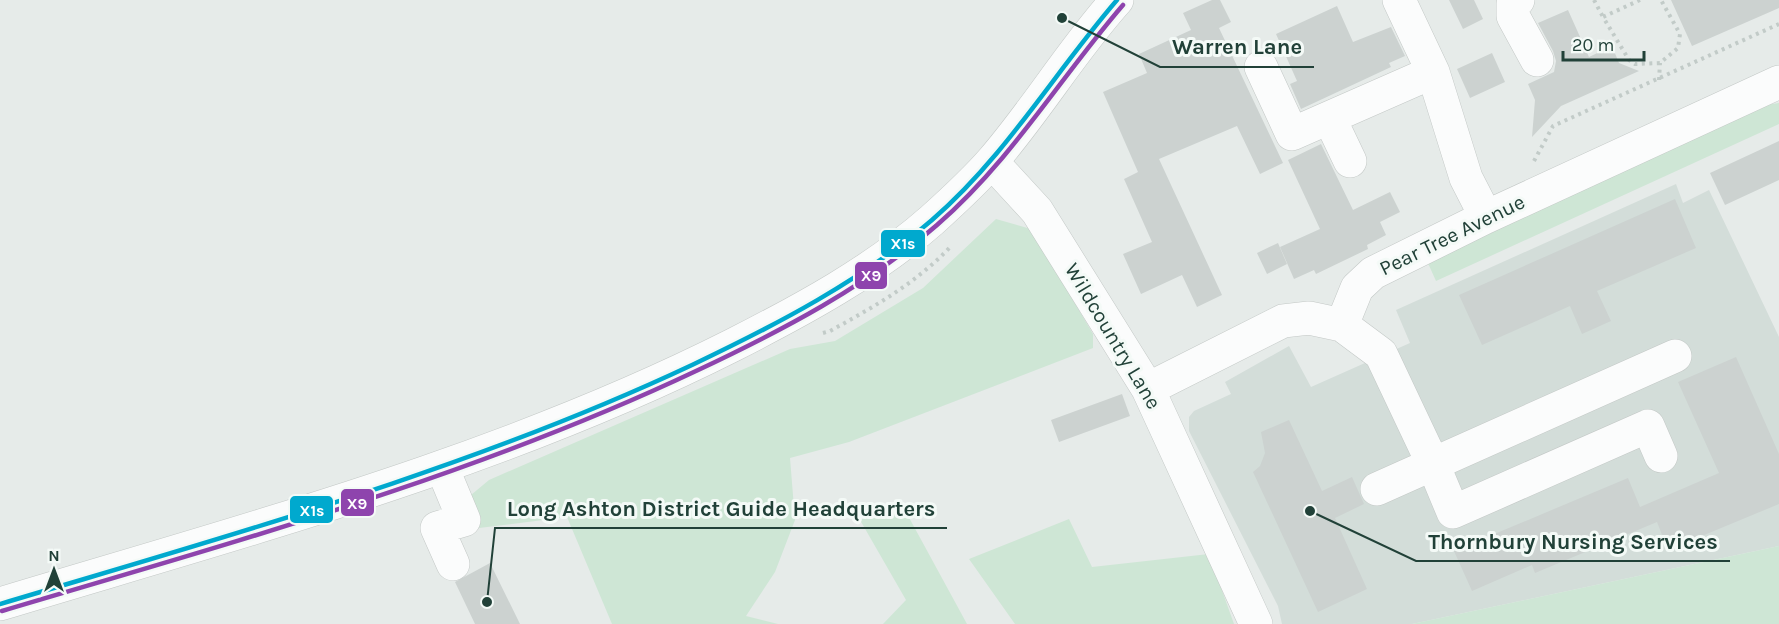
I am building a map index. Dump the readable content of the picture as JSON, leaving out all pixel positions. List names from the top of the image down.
{
  "streets": {
    "street": ["Pear Tree Avenue", "Wildcountry Lane"]
  },
  "places": ["Warren Lane", "Thornbury Nursing Services", "Long Ashton District Guide Headquarters"],
  "lines": ["transit line X1s", "transit line X9"],
  "scale_bar": "20 m",
  "north": "top"
}
